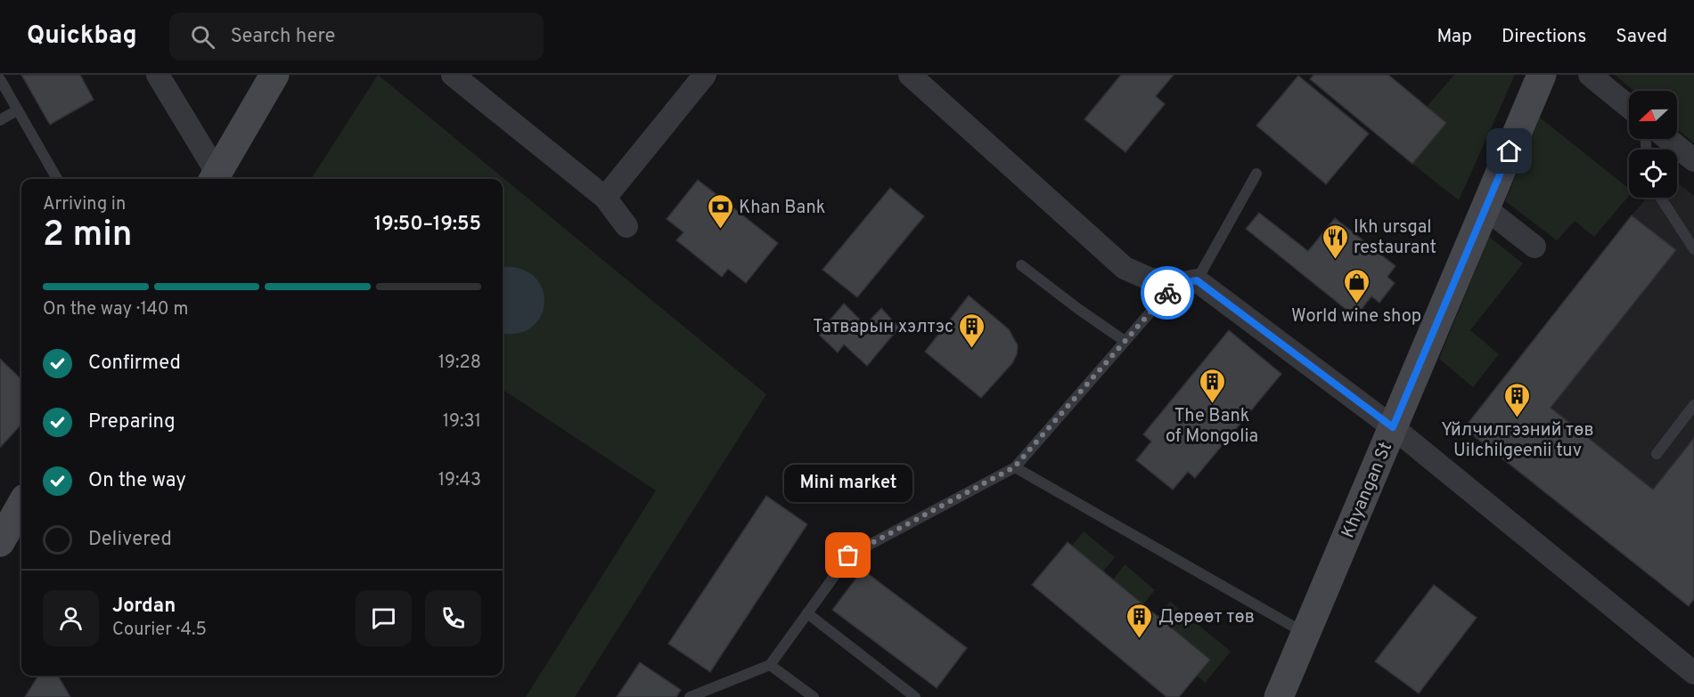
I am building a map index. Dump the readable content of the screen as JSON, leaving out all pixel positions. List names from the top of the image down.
{
  "streets": {
    "main road": ["Khyangan St"]
  },
  "places": {
    "bank": ["Khan Bank"],
    "restaurant": ["Ikh ursgal restaurant"],
    "shop": ["World wine shop"],
    "building": [
      "Татварын хэлтэс",
      "The Bank of Mongolia",
      "Үйлчилгээний төв Uilchilgeenii tuv",
      "Дөрөөт төв"
    ],
    "other": ["Mini market"]
  },
  "north": "left",
  "page": {
    "header": "Quickbag",
    "search": "Search here",
    "nav": ["Map", "Directions", "Saved"],
    "heading": ["2 min", "Arriving in", "19:50–19:55"],
    "panel": ["Jordan", "Courier · 4.5"],
    "bar": "On the way · 140 m",
    "list": [
      ["Confirmed", "19:28"],
      ["Preparing", "19:31"],
      ["On the way", "19:43"],
      "Delivered"
    ],
    "bubble": "Mini market"
  }
}
